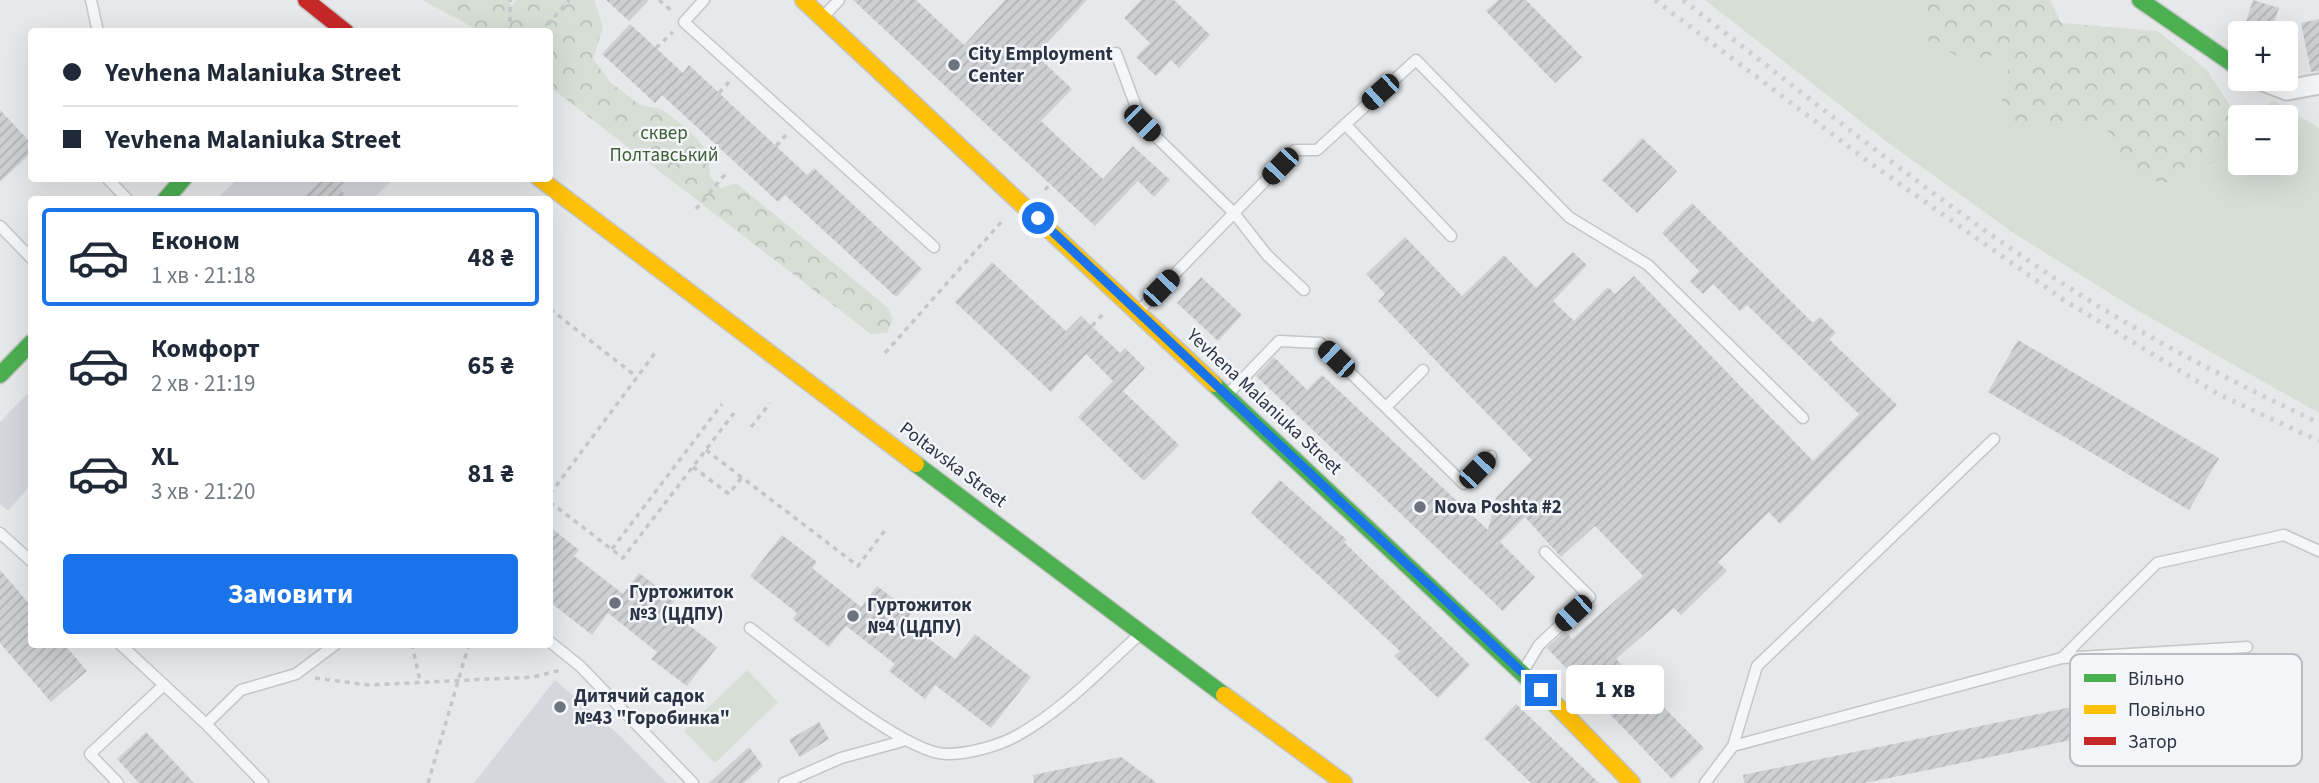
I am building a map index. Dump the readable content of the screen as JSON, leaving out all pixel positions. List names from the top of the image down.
{
  "streets": {
    "street": ["Yevhena Malaniuka Street", "Poltavska Street"]
  },
  "parks": ["сквер Полтавський"],
  "places": [
    "City Employment Center",
    "Nova Poshta #2",
    "Гуртожиток №3 (ЦДПУ)",
    "Гуртожиток №4 (ЦДПУ)",
    "Дитячий садок №43 \"Горобинка\""
  ],
  "legend": ["Вільно", "Повільно", "Затор"],
  "page": {
    "map_buttons": ["+", "−"],
    "banner": ["Yevhena Malaniuka Street", "Yevhena Malaniuka Street"],
    "list": [
      {
        "name": "Економ",
        "note": "1 хв · 21:18",
        "value": "48 ₴"
      },
      {
        "name": "Комфорт",
        "note": "2 хв · 21:19",
        "value": "65 ₴"
      },
      {
        "name": "XL",
        "note": "3 хв · 21:20",
        "value": "81 ₴"
      }
    ],
    "buttons": "Замовити",
    "bubble": "1 хв"
  }
}
